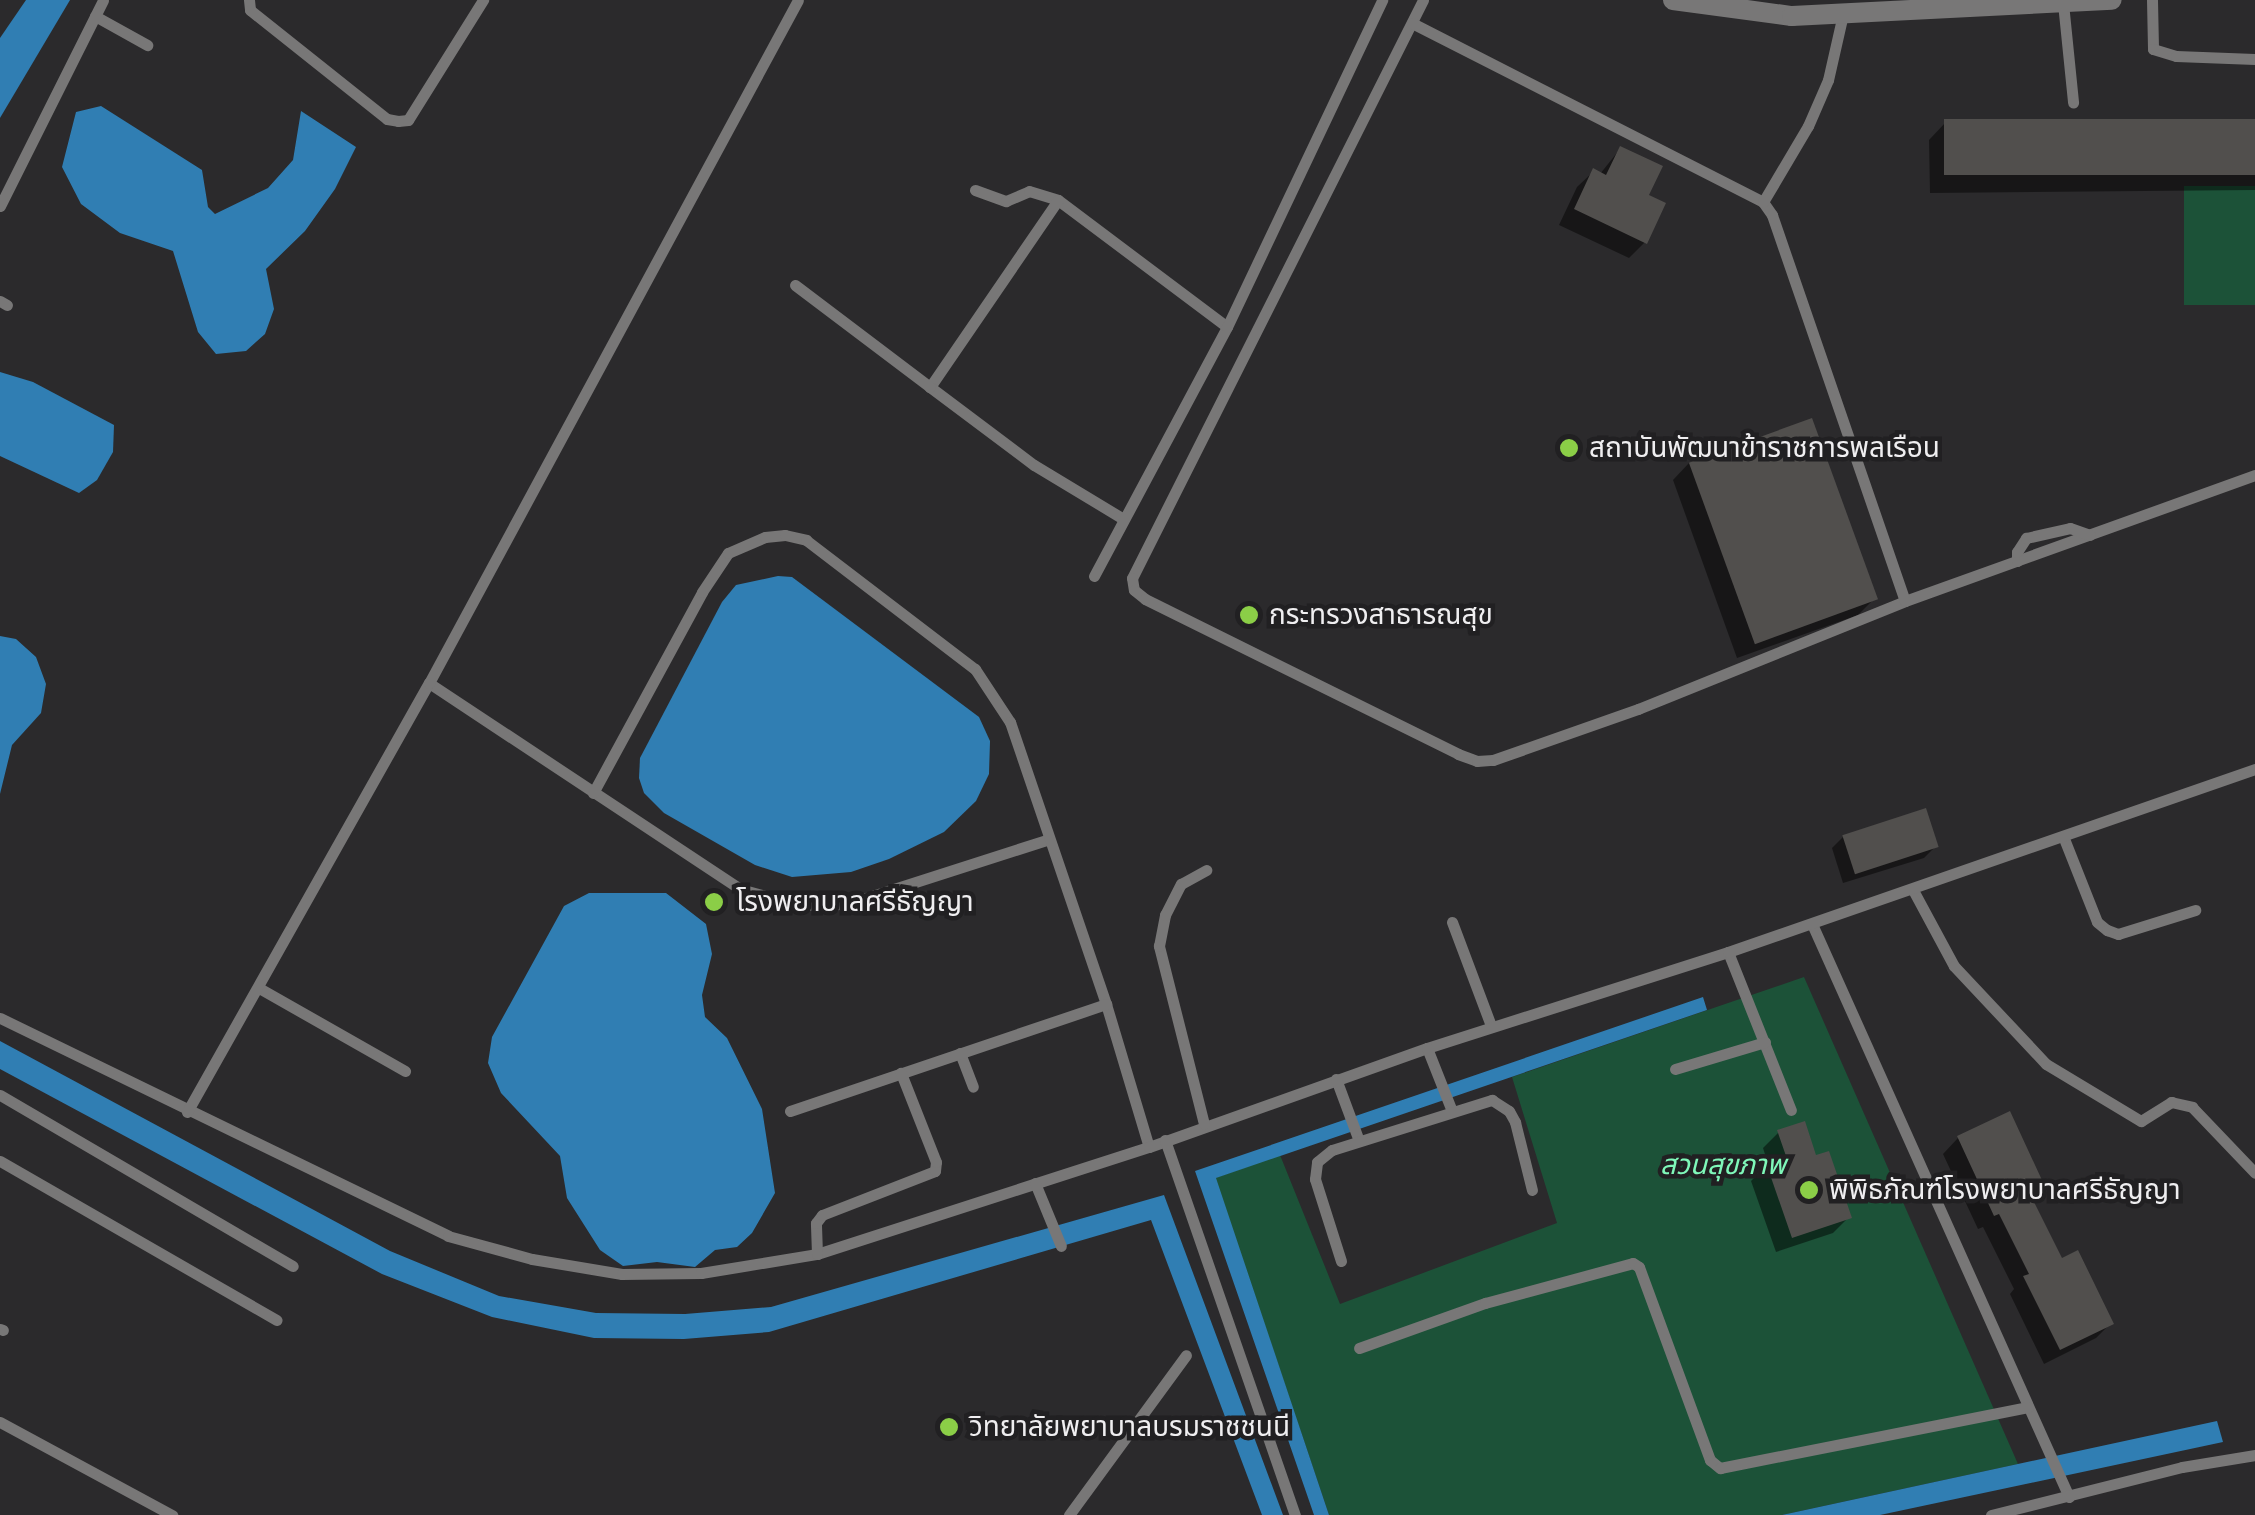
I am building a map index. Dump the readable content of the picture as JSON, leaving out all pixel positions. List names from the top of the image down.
{
  "parks": ["สวนสุขภาพ"],
  "places": [
    "สถาบันพัฒนาข้าราชการพลเรือน",
    "กระทรวงสาธารณสุข",
    "โรงพยาบาลศรีธัญญา",
    "พิพิธภัณฑ์โรงพยาบาลศรีธัญญา",
    "วิทยาลัยพยาบาลบรมราชชนนี"
  ]
}
